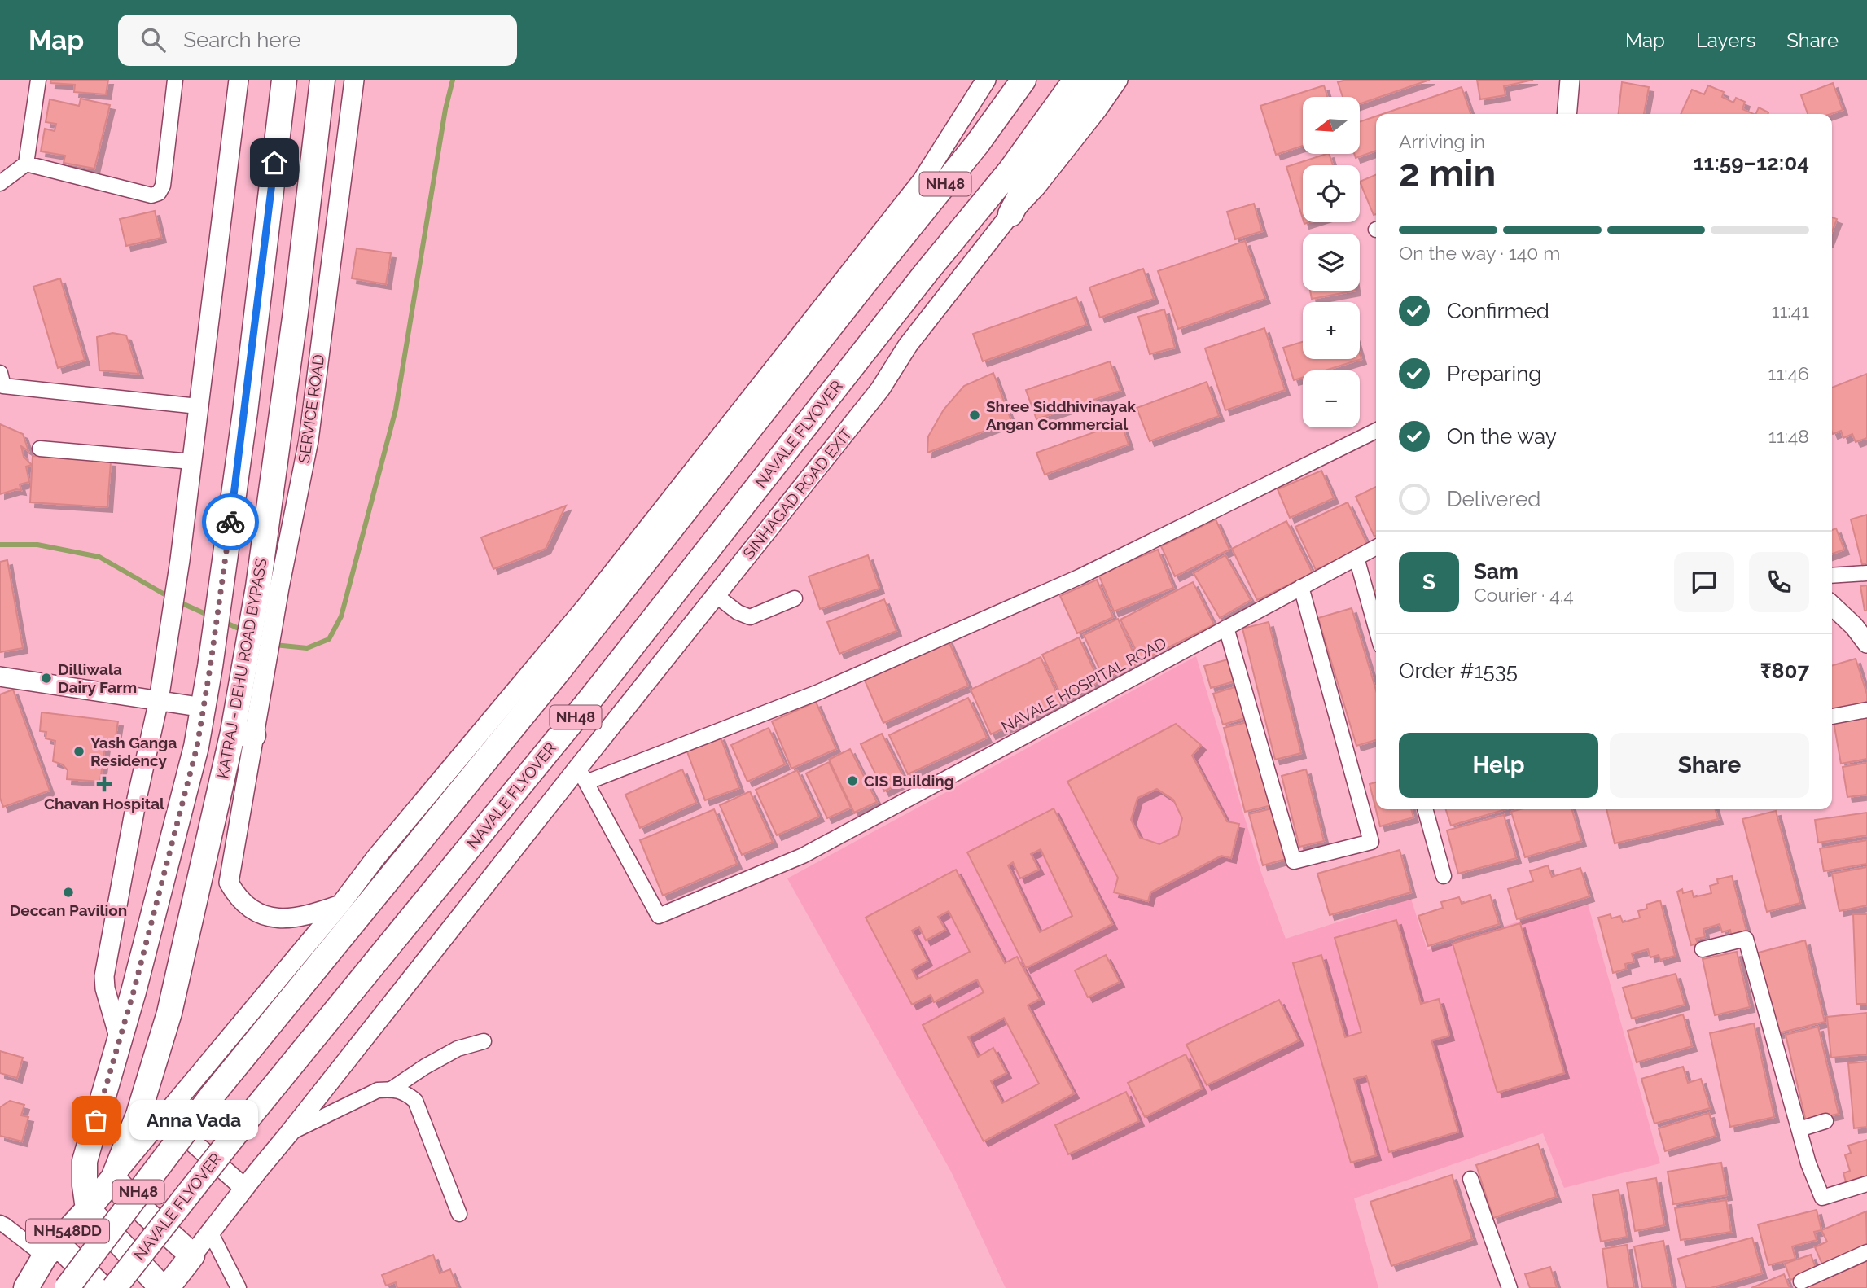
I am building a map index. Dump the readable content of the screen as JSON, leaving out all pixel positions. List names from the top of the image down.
{
  "streets": {
    "highway": [
      "NH48",
      "NAVALE FLYOVER",
      "KATRAJ - DEHU ROAD BYPASS",
      "NH548DD"
    ],
    "street": ["SERVICE ROAD", "SINHAGAD ROAD EXIT", "NAVALE HOSPITAL ROAD"]
  },
  "crossings": [
    ["SERVICE ROAD", "KATRAJ - DEHU ROAD BYPASS"],
    ["SINHAGAD ROAD EXIT", "NAVALE HOSPITAL ROAD"],
    ["KATRAJ - DEHU ROAD BYPASS", "NH548DD"]
  ],
  "places": {
    "other": [
      "Shree Siddhivinayak Angan Commercial",
      "Dilliwala Dairy Farm",
      "Yash Ganga Residency",
      "CIS Building",
      "Deccan Pavilion",
      "Anna Vada"
    ],
    "health": ["Chavan Hospital"]
  },
  "north": "left",
  "page": {
    "header": "Map",
    "search": "Search here",
    "nav": ["Map", "Layers", "Share"],
    "map_buttons": ["+", "−"],
    "heading": ["2 min", "Arriving in", "11:59–12:04"],
    "panel": [
      "Sam",
      "Courier · 4.4",
      "Order #1535",
      "₹807"
    ],
    "bar": "On the way · 140 m",
    "list": [
      ["Confirmed", "11:41"],
      ["Preparing", "11:46"],
      ["On the way", "11:48"],
      "Delivered"
    ],
    "round": "S",
    "buttons": ["Help", "Share"],
    "bubble": "Anna Vada"
  }
}
